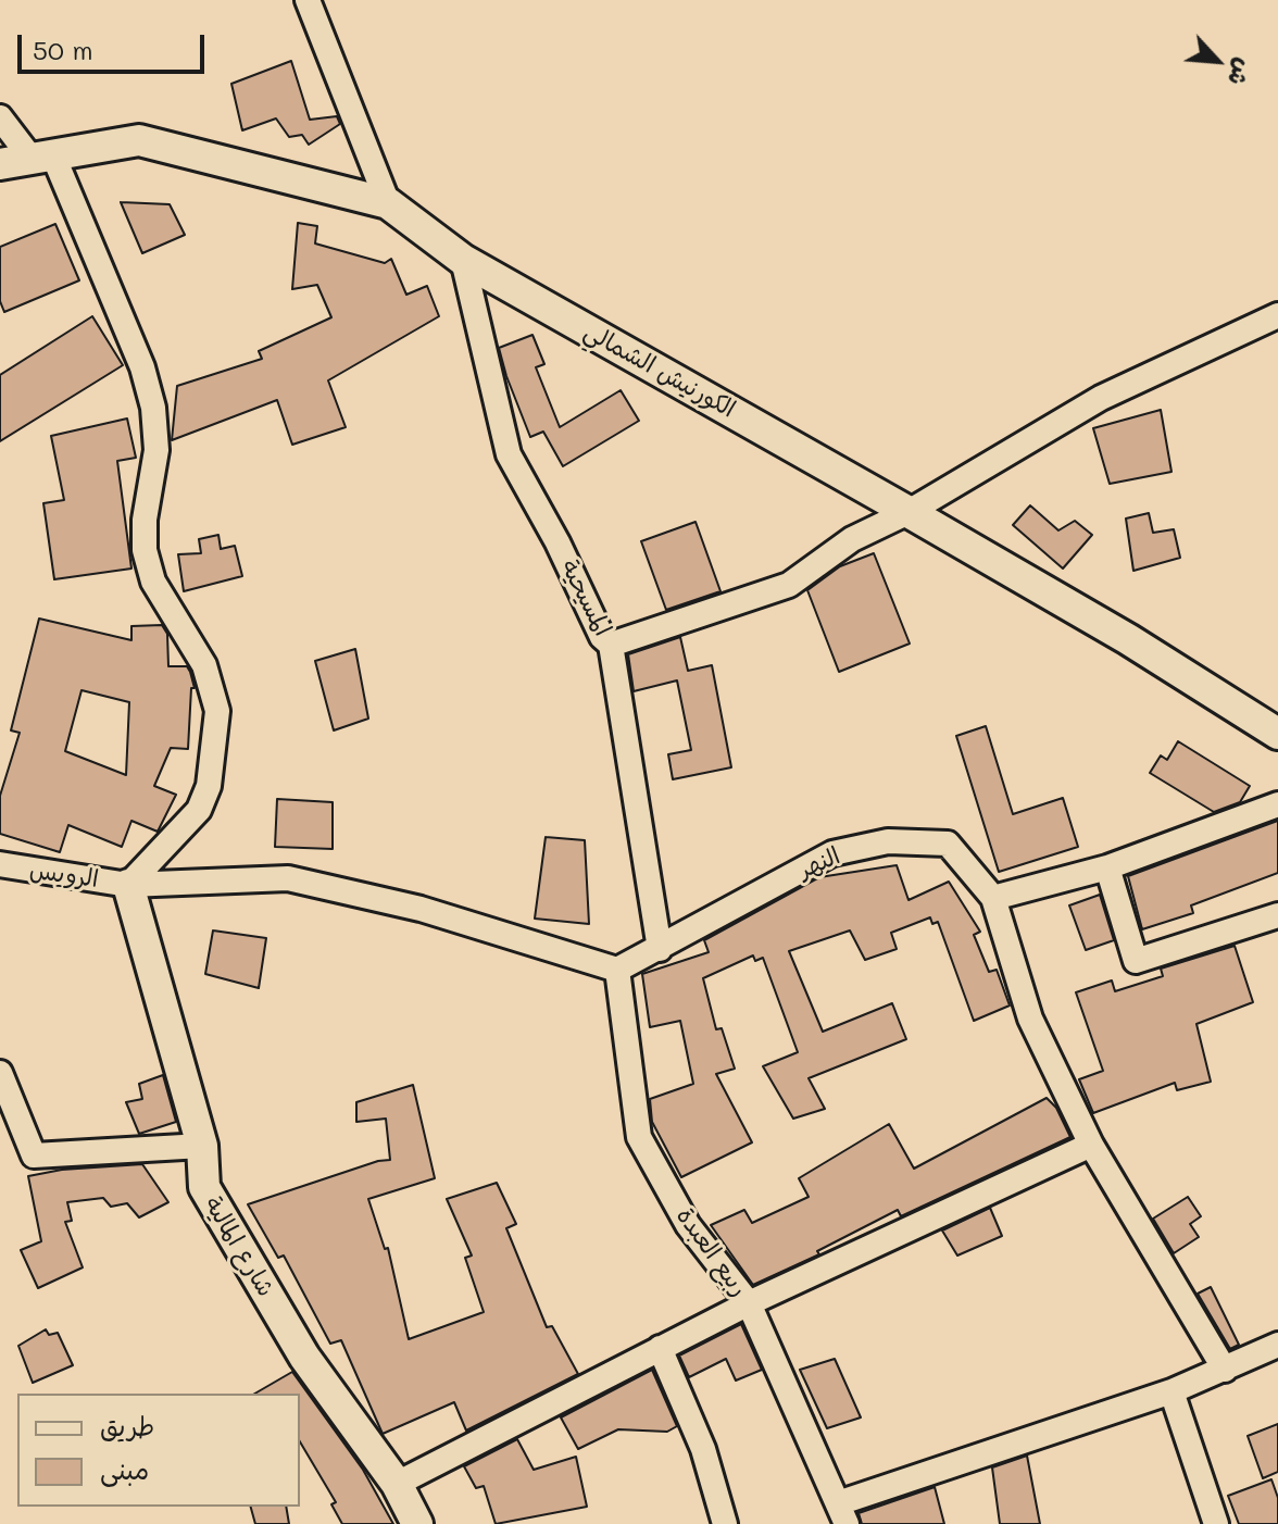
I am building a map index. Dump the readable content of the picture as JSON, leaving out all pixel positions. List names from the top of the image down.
{
  "streets": {
    "street": [
      "الكورنيش الشمالي",
      "المسيحية",
      "النهر",
      "الرويس",
      "شارع المالية",
      "ربيع العبدة"
    ]
  },
  "crossings": [
    ["الكورنيش الشمالي", "المسيحية"],
    ["المسيحية", "النهر"],
    ["النهر", "ربيع العبدة"],
    ["الرويس", "شارع المالية"]
  ],
  "legend": ["طريق", "مبنى"],
  "scale_bar": "50 m",
  "north": "bottom right"
}
